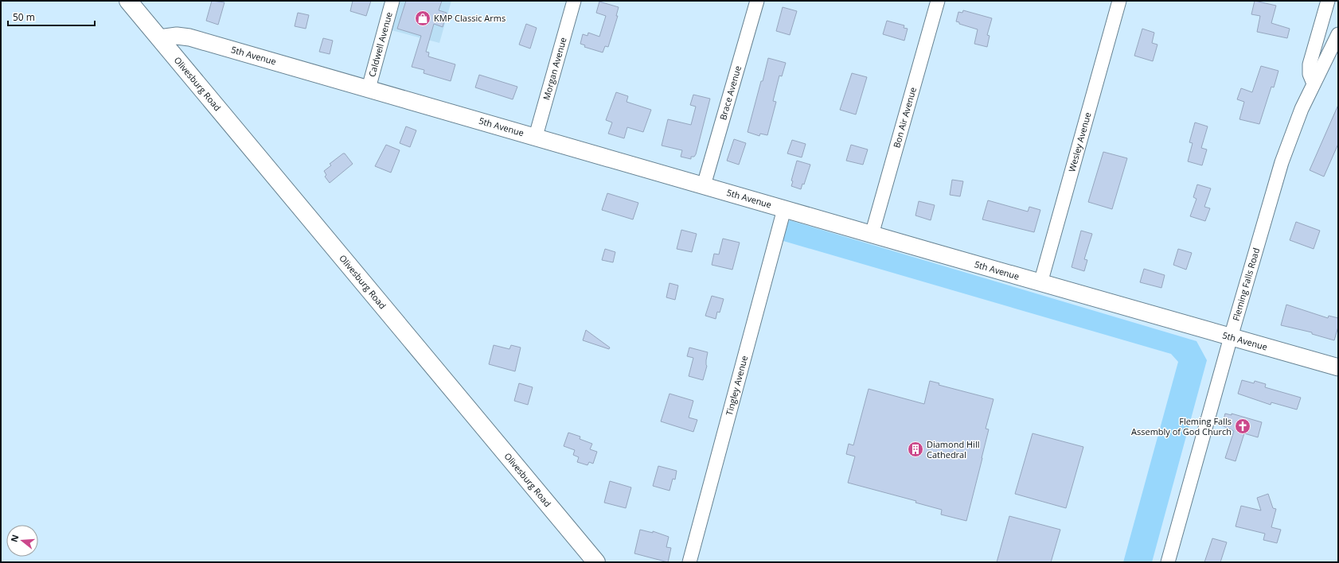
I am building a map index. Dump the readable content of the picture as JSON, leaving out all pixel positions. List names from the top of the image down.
{
  "streets": {
    "main road": ["Olivesburg Road"],
    "street": [
      "Caldwell Avenue",
      "5th Avenue",
      "Morgan Avenue",
      "Brace Avenue",
      "Bon Air Avenue",
      "Wesley Avenue",
      "Fleming Falls Road",
      "Tingley Avenue"
    ]
  },
  "crossings": [
    ["Caldwell Avenue", "5th Avenue"],
    ["5th Avenue", "Morgan Avenue"],
    ["5th Avenue", "Olivesburg Road"],
    ["5th Avenue", "Brace Avenue"],
    ["5th Avenue", "Bon Air Avenue"],
    ["5th Avenue", "Wesley Avenue"],
    ["5th Avenue", "Fleming Falls Road"],
    ["5th Avenue", "Tingley Avenue"]
  ],
  "places": {
    "shop": ["KMP Classic Arms"],
    "church": ["Fleming Falls Assembly of God Church"],
    "building": ["Diamond Hill Cathedral"]
  },
  "scale_bar": "50 m",
  "north": "left"
}
